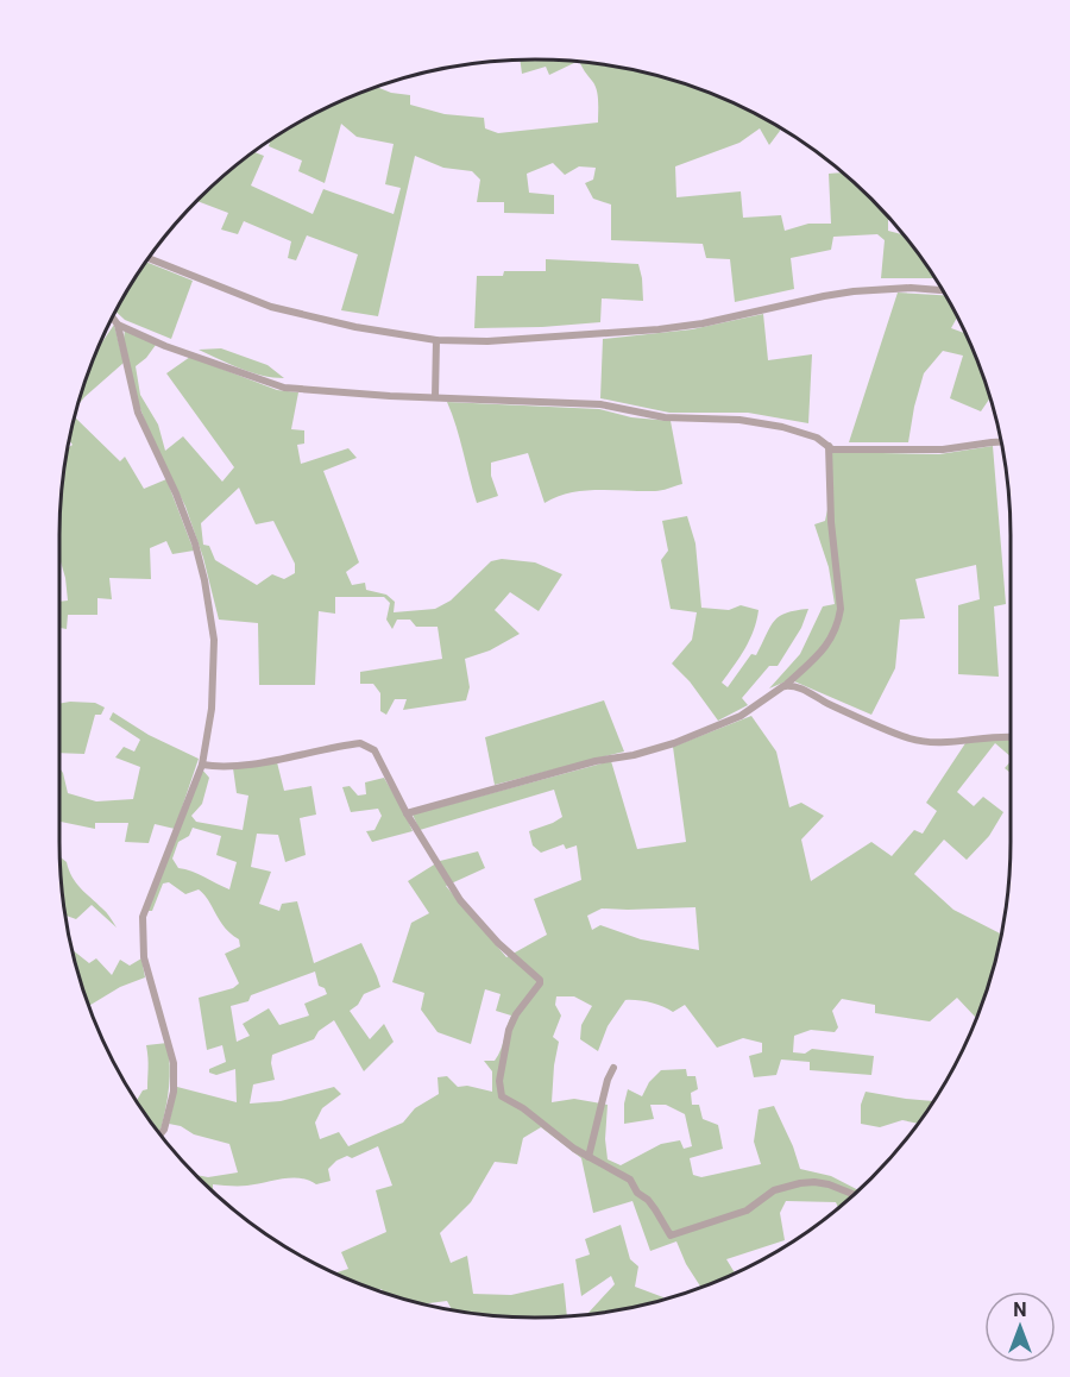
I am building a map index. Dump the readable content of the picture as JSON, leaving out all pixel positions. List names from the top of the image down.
{
  "north": "top"
}
